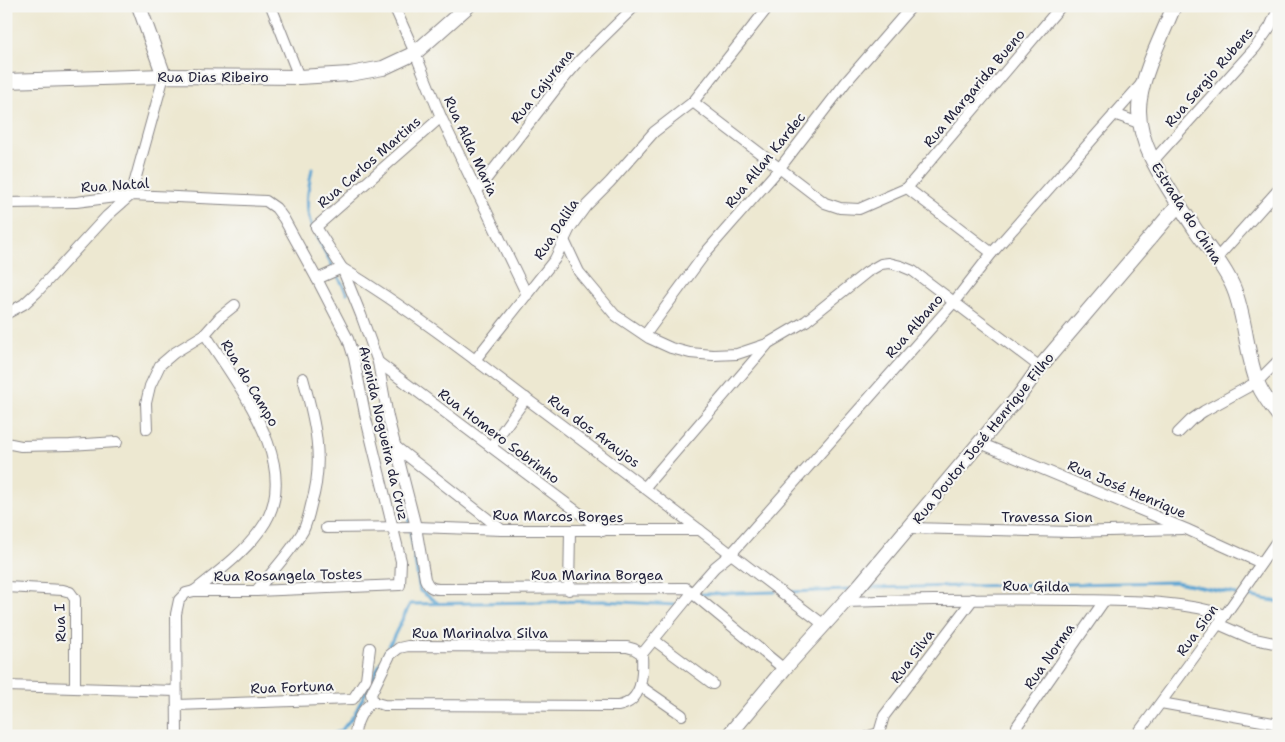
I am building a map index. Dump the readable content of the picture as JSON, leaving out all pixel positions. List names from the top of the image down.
{
  "streets": {
    "street": [
      "Rua Dias Ribeiro",
      "Rua Sergio Rubens",
      "Rua Cajurana",
      "Rua Margarida Bueno",
      "Rua Alda Maria",
      "Rua Allan Kardec",
      "Rua Carlos Martins",
      "Rua Natal",
      "Estrada do China",
      "Rua Dalila",
      "Rua Albano",
      "Rua do Campo",
      "Rua dos Araujos",
      "Avenida Nogueira da Cruz",
      "Rua Homero Sobrinho",
      "Rua Doutor José Henrique Filho",
      "Rua José Henrique",
      "Rua Marcos Borges",
      "Travessa Sion",
      "Rua Rosangela Tostes",
      "Rua Marina Borgea",
      "Rua Gilda",
      "Rua I",
      "Rua Sion",
      "Rua Marinalva Silva",
      "Rua Silva",
      "Rua Norma",
      "Rua Fortuna"
    ]
  },
  "crossings": [
    ["Rua Dias Ribeiro", "Rua Alda Maria"],
    ["Rua Sergio Rubens", "Estrada do China"],
    ["Rua Cajurana", "Rua Alda Maria"],
    ["Rua Alda Maria", "Rua Carlos Martins"],
    ["Rua Alda Maria", "Rua Dalila"],
    ["Rua Carlos Martins", "Avenida Nogueira da Cruz"],
    ["Rua Natal", "Avenida Nogueira da Cruz"],
    ["Estrada do China", "Rua Albano"],
    ["Estrada do China", "Rua Doutor José Henrique Filho"],
    ["Rua Dalila", "Rua dos Araujos"],
    ["Rua Albano", "Rua dos Araujos"],
    ["Rua do Campo", "Rua Rosangela Tostes"],
    ["Rua dos Araujos", "Avenida Nogueira da Cruz"],
    ["Rua dos Araujos", "Rua Doutor José Henrique Filho"],
    ["Rua dos Araujos", "Rua Marcos Borges"],
    ["Avenida Nogueira da Cruz", "Rua Homero Sobrinho"],
    ["Avenida Nogueira da Cruz", "Rua Marcos Borges"],
    ["Avenida Nogueira da Cruz", "Rua Rosangela Tostes"],
    ["Avenida Nogueira da Cruz", "Rua Marina Borgea"],
    ["Rua Homero Sobrinho", "Rua Marcos Borges"],
    ["Rua Doutor José Henrique Filho", "Rua José Henrique"],
    ["Rua Doutor José Henrique Filho", "Travessa Sion"],
    ["Rua Doutor José Henrique Filho", "Rua Gilda"],
    ["Rua José Henrique", "Travessa Sion"],
    ["Rua José Henrique", "Rua Sion"],
    ["Rua Gilda", "Rua Sion"],
    ["Rua Gilda", "Rua Silva"],
    ["Rua Gilda", "Rua Norma"]
  ]
}
